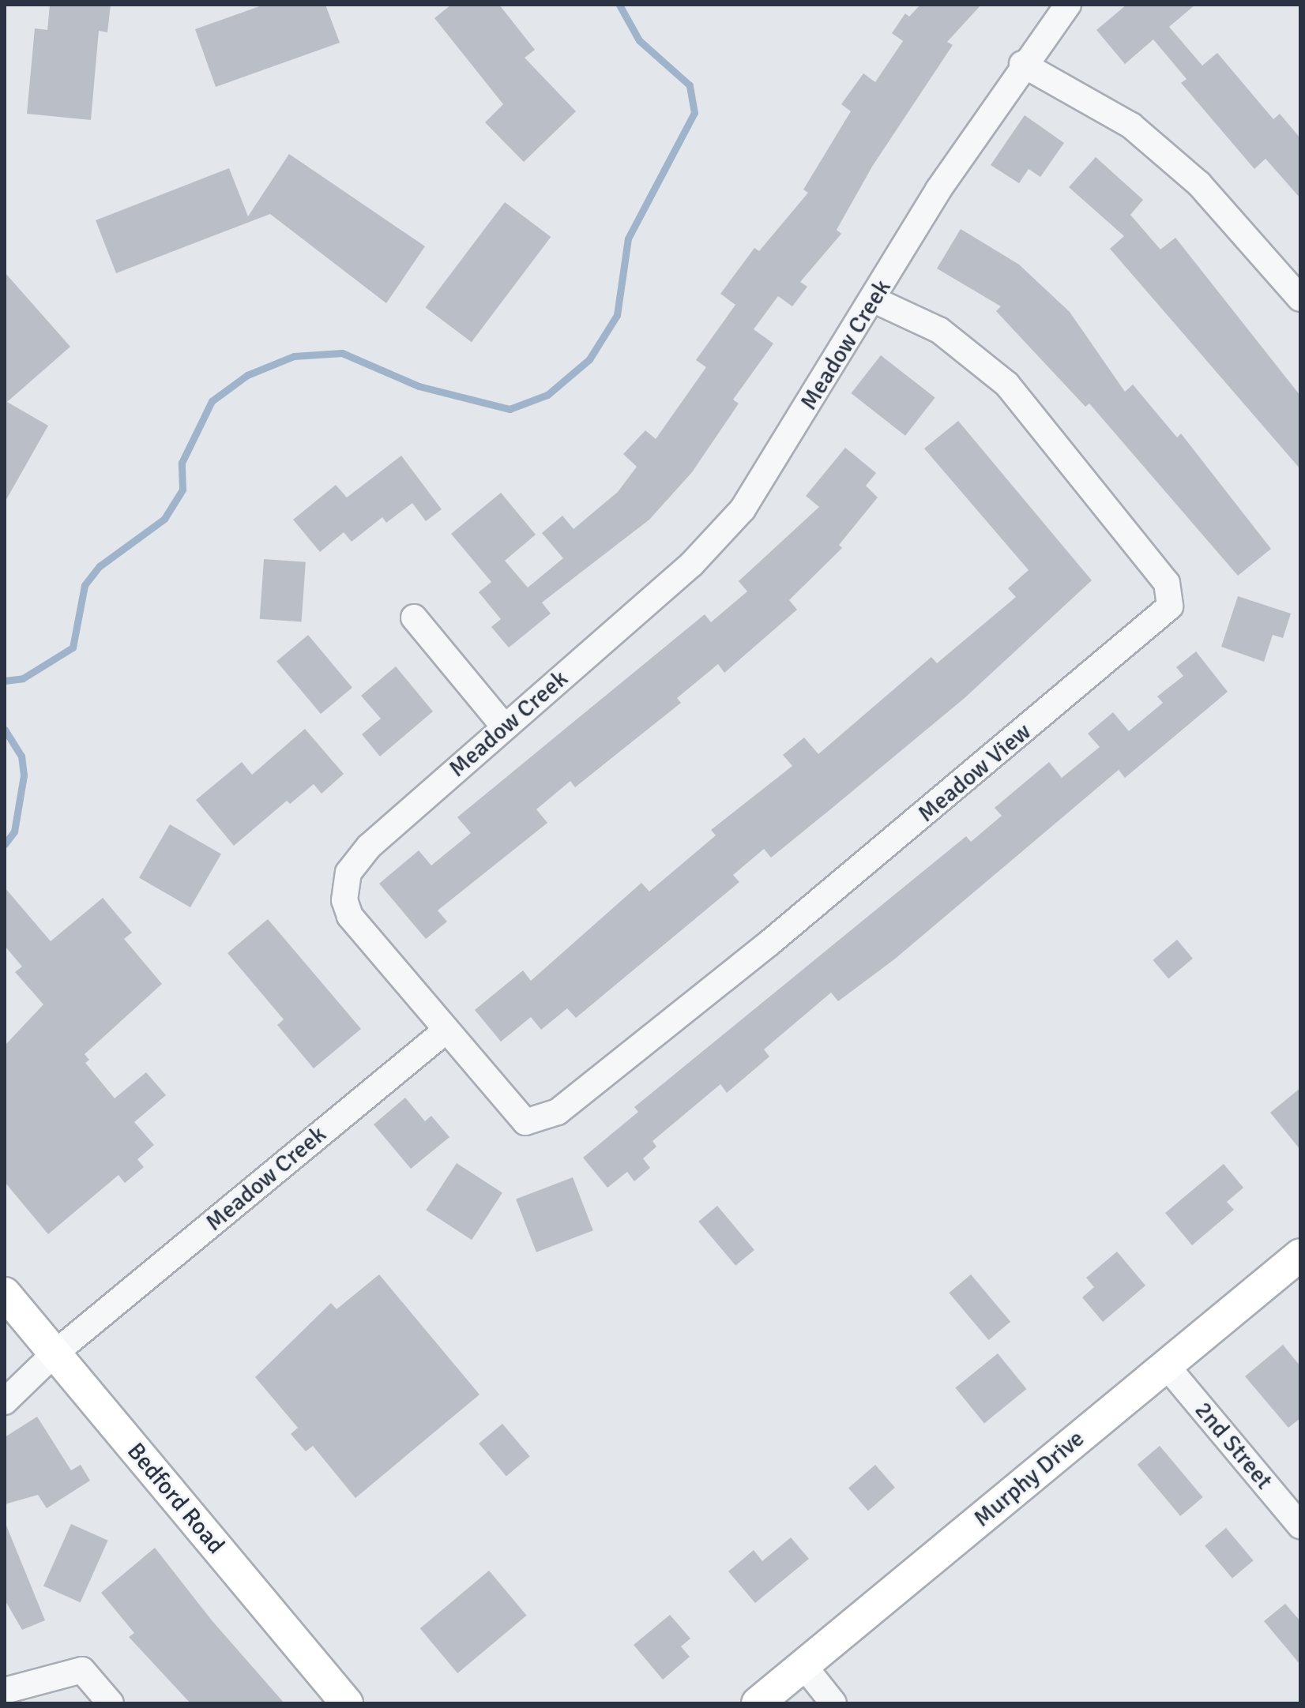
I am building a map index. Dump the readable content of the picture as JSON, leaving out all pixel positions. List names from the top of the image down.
{
  "streets": {
    "main road": ["Murphy Drive", "Bedford Road"],
    "street": ["Meadow Creek", "Meadow View", "2nd Street"]
  },
  "crossings": [
    ["Meadow Creek", "Meadow View"],
    ["Meadow Creek", "Bedford Road"],
    ["2nd Street", "Murphy Drive"]
  ]
}
